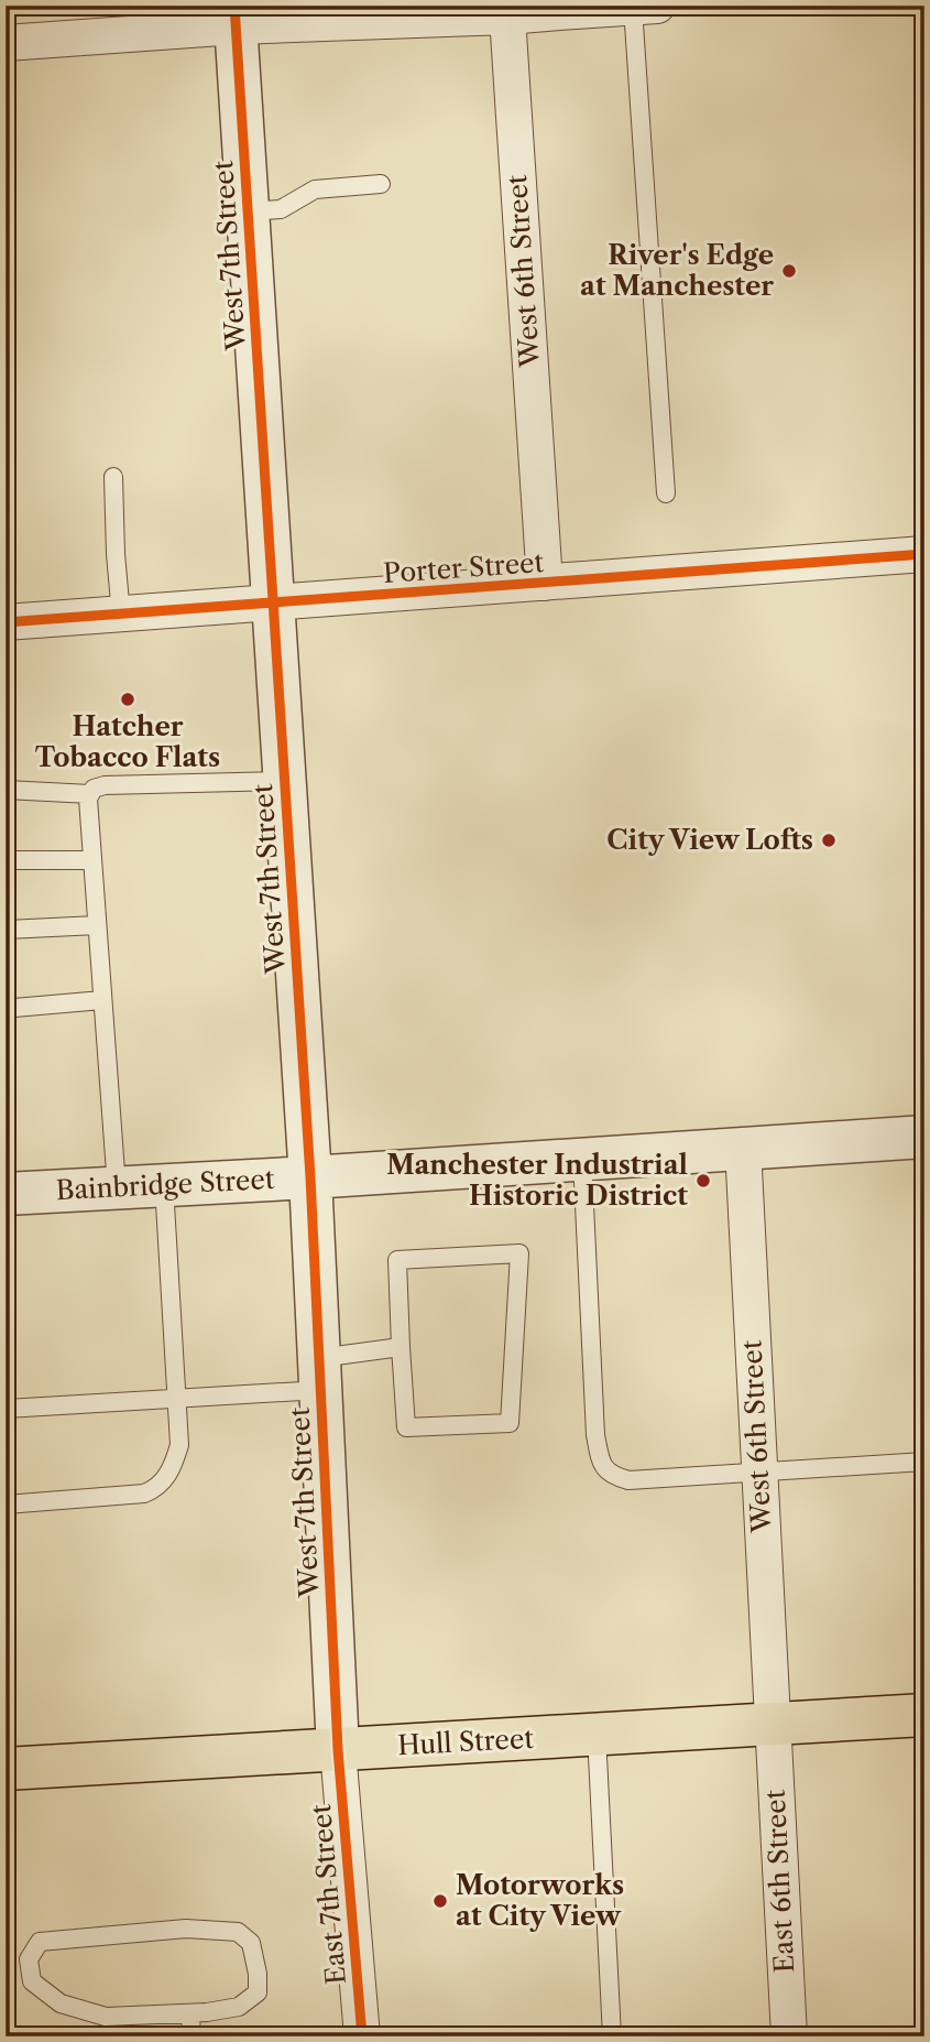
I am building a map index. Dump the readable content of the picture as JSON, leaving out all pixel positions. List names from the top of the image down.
{
  "streets": {
    "main road": ["Hull Street"],
    "street": [
      "West 7th Street",
      "West 6th Street",
      "Porter Street",
      "Bainbridge Street",
      "East 6th Street",
      "East 7th Street"
    ]
  },
  "crossings": [
    ["West 7th Street", "Porter Street"],
    ["West 7th Street", "Bainbridge Street"],
    ["West 7th Street", "Hull Street"],
    ["West 7th Street", "East 7th Street"],
    ["West 6th Street", "Porter Street"],
    ["West 6th Street", "Bainbridge Street"],
    ["West 6th Street", "Hull Street"],
    ["West 6th Street", "East 6th Street"],
    ["Hull Street", "East 6th Street"],
    ["Hull Street", "East 7th Street"]
  ],
  "places": [
    "River's Edge at Manchester",
    "Hatcher Tobacco Flats",
    "City View Lofts",
    "Manchester Industrial Historic District",
    "Motorworks at City View"
  ]
}
